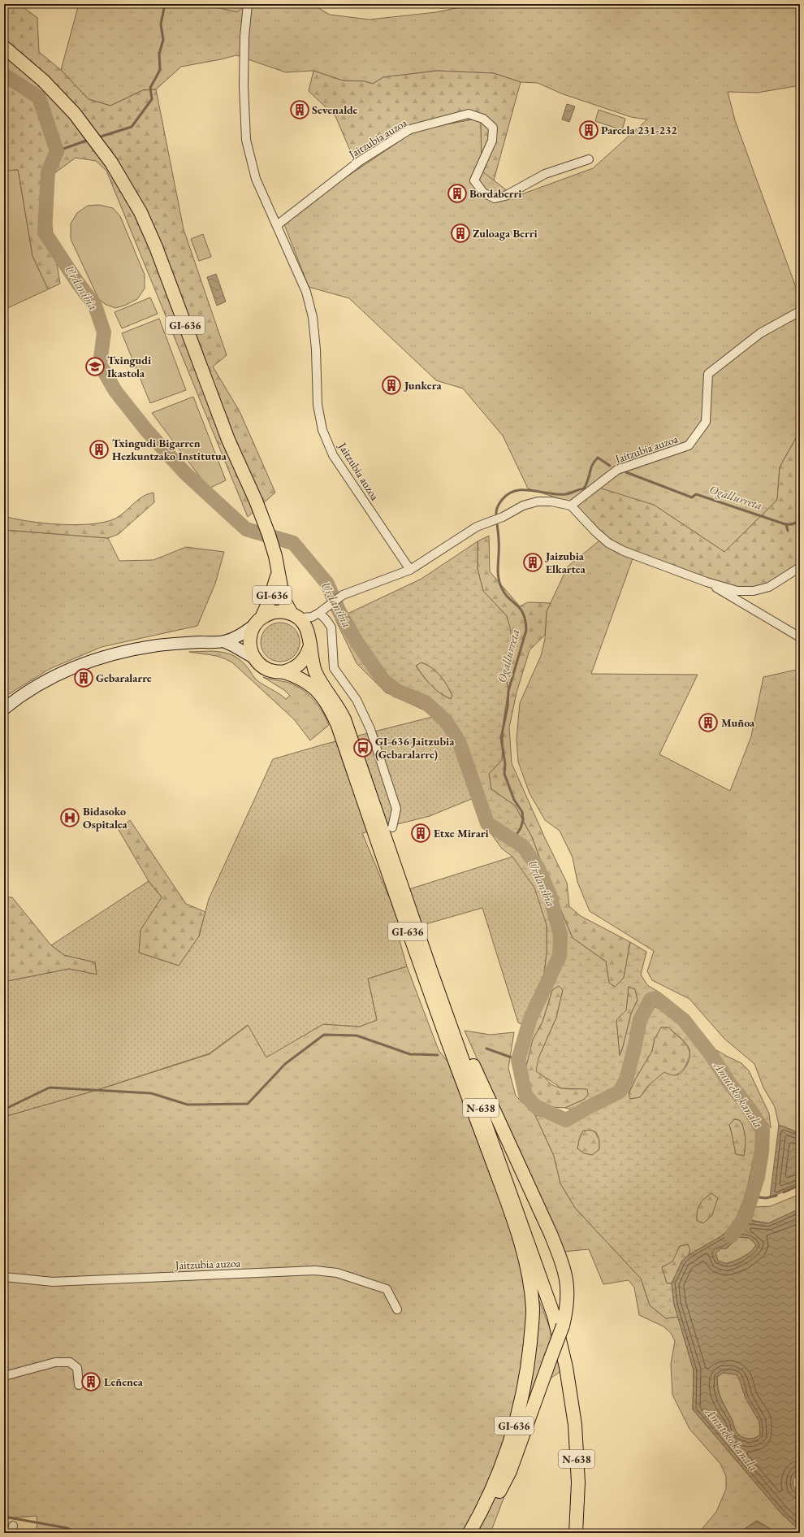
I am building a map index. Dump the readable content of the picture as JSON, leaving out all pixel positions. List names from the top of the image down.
{
  "streets": {
    "main road": ["GI-636", "N-638"],
    "street": ["Jaitzubia auzoa"]
  },
  "crossings": [
    ["GI-636", "N-638"]
  ],
  "water": ["Urdanibia", "Ogallurreta", "Amuteko kanala"],
  "places": {
    "building": [
      "Sevenalde",
      "Parcela 231-232",
      "Bordaberri",
      "Zuloaga Berri",
      "Junkera",
      "Txingudi Bigarren Hezkuntzako Institutua",
      "Jaizubia Elkartea",
      "Gebaralarre",
      "Muñoa",
      "Etxe Mirari",
      "Leñenea"
    ],
    "school or university": ["Txingudi Ikastola"],
    "bus stop": ["GI-636 Jaitzubia (Gebaralarre)"],
    "hospital": ["Bidasoko Ospitalea"]
  }
}
